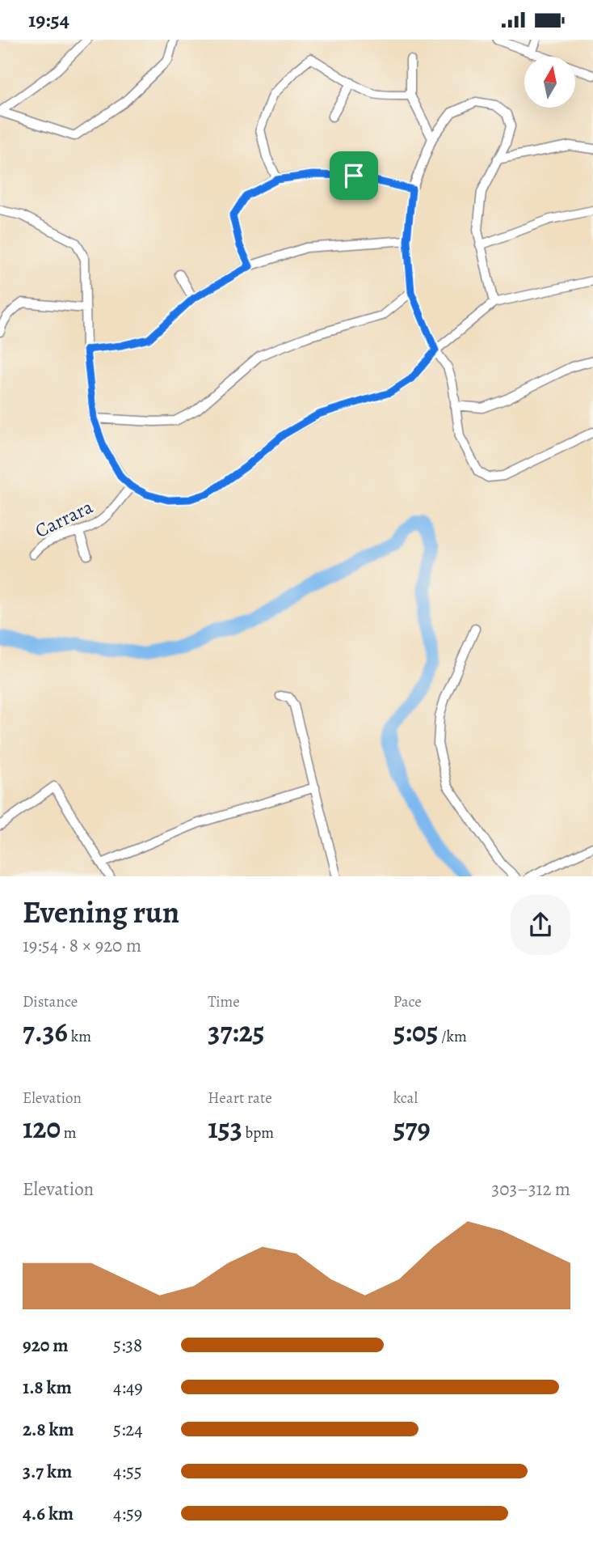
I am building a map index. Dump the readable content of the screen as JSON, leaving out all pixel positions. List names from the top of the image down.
{
  "streets": {
    "street": ["Carrara"]
  },
  "north": "top",
  "page": {
    "status": "19:54",
    "heading": ["Evening run", "19:54 · 8 × 920 m"],
    "stats": [
      ["Distance", "7.36 km"],
      ["Time", "37:25"],
      ["Pace", "5:05 /km"],
      ["Elevation", "120 m"],
      ["Heart rate", "153 bpm"],
      ["kcal", "579"]
    ],
    "chart": ["Elevation", "303–312 m"],
    "list": [
      {
        "name": "920 m",
        "note": "5:38"
      },
      {
        "name": "1.8 km",
        "note": "4:49"
      },
      {
        "name": "2.8 km",
        "note": "5:24"
      },
      {
        "name": "3.7 km",
        "note": "4:55"
      },
      {
        "name": "4.6 km",
        "note": "4:59"
      }
    ]
  }
}
